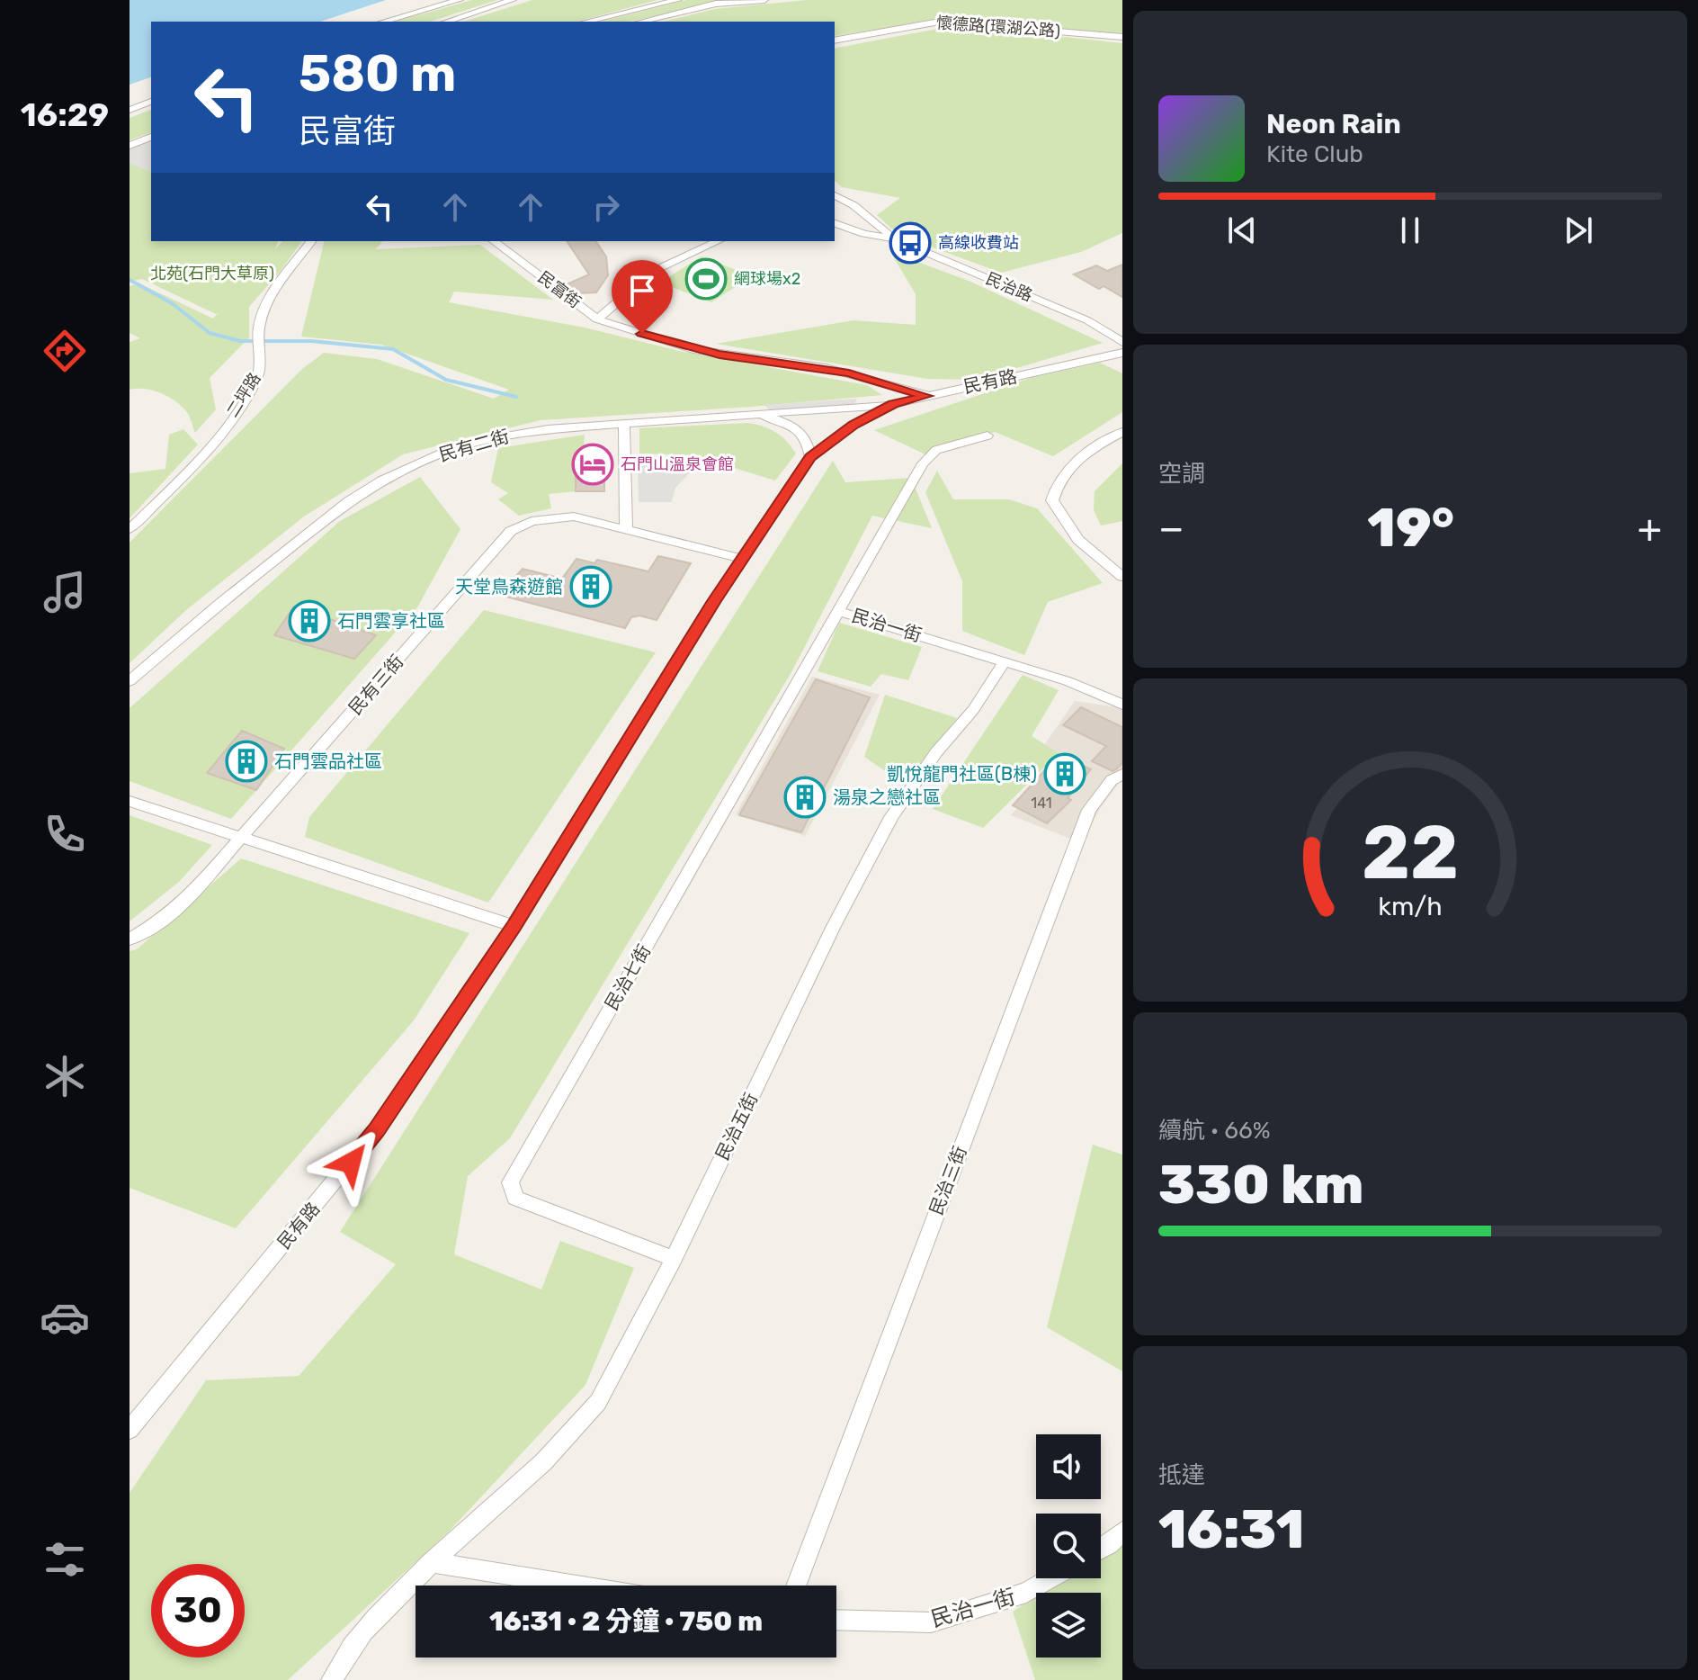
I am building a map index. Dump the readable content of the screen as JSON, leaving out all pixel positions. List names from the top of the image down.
{
  "streets": {
    "street": [
      "懷德路(環湖公路)",
      "民治路",
      "民富街",
      "民有路",
      "二坪路",
      "民有二街",
      "民治一街",
      "民有三街",
      "民治七街",
      "民治五街",
      "民治三街"
    ]
  },
  "crossings": [
    ["民富街", "民有路"],
    ["民有路", "民有二街"],
    ["民有路", "民有三街"],
    ["民治一街", "民治七街"],
    ["民治一街", "民治五街"],
    ["民治七街", "民治五街"]
  ],
  "parks": ["北苑(石門大草原)"],
  "places": {
    "bus stop": ["高線收費站"],
    "sports": ["網球場x2"],
    "hotel": ["石門山溫泉會館"],
    "building": [
      "天堂鳥森遊館",
      "石門雲享社區",
      "石門雲品社區",
      "凱悅龍門社區(B棟)",
      "湯泉之戀社區"
    ]
  },
  "house_numbers": ["141"],
  "page": {
    "tabs": "16:29",
    "turn": ["580 m", "民富街"],
    "song": ["Neon Rain", "Kite Club"],
    "tile": [
      "空調",
      ["續航 · 66%", "330 km"],
      ["抵達", "16:31"]
    ],
    "heat": ["−", "19°", "+"],
    "limit": "30",
    "trip": "16:31 · 2 分鐘 · 750 m",
    "gauge": ["22", "km/h"]
  }
}
